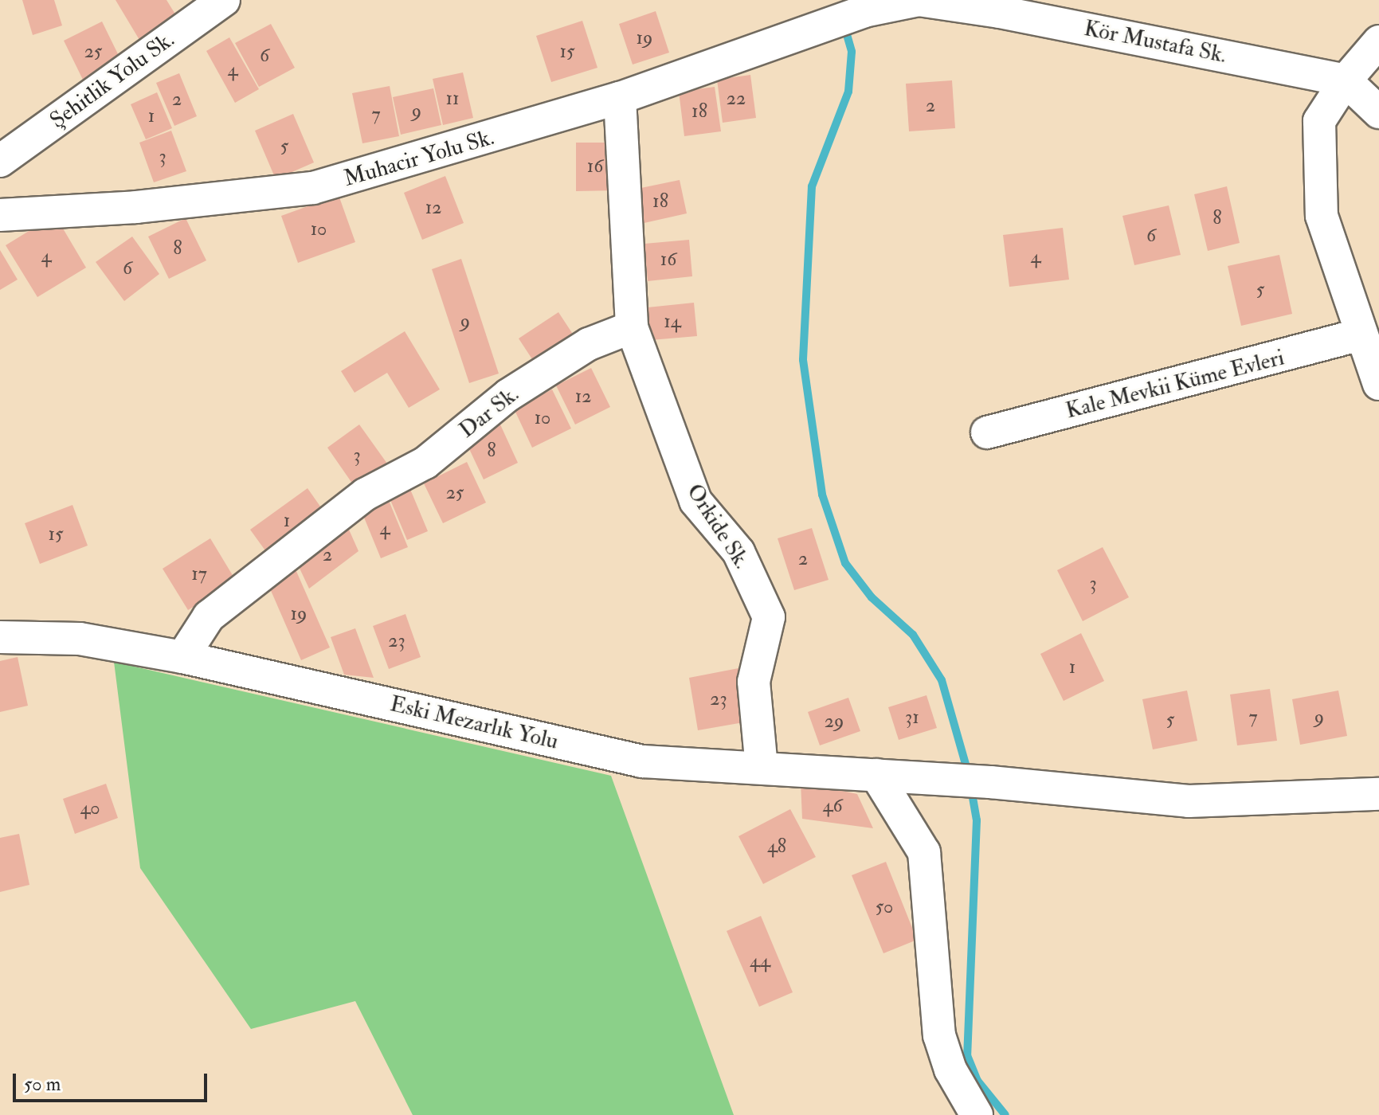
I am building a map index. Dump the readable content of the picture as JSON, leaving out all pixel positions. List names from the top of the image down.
{
  "streets": {
    "street": [
      "Kör Mustafa Sk.",
      "Şehitlik Yolu Sk.",
      "Muhacir Yolu Sk.",
      "Kale Mevkii Küme Evleri",
      "Dar Sk.",
      "Orkide Sk.",
      "Eski Mezarlık Yolu"
    ]
  },
  "crossings": [
    ["Kör Mustafa Sk.", "Muhacir Yolu Sk."],
    ["Dar Sk.", "Orkide Sk."],
    ["Dar Sk.", "Eski Mezarlık Yolu"],
    ["Orkide Sk.", "Eski Mezarlık Yolu"]
  ],
  "house_numbers": [
    "19",
    "25",
    "15",
    "6",
    "4",
    "11",
    "22",
    "2",
    "2",
    "9",
    "18",
    "7",
    "1",
    "5",
    "3",
    "16",
    "18",
    "12",
    "8",
    "10",
    "6",
    "8",
    "4",
    "4",
    "16",
    "6",
    "5",
    "9",
    "14",
    "12",
    "10",
    "8",
    "3",
    "25",
    "1",
    "4",
    "15",
    "2",
    "2",
    "17",
    "3",
    "19",
    "23",
    "1",
    "23",
    "31",
    "7",
    "9",
    "5",
    "29",
    "46",
    "40",
    "48",
    "50",
    "44"
  ],
  "scale_bar": "50 m"
}
